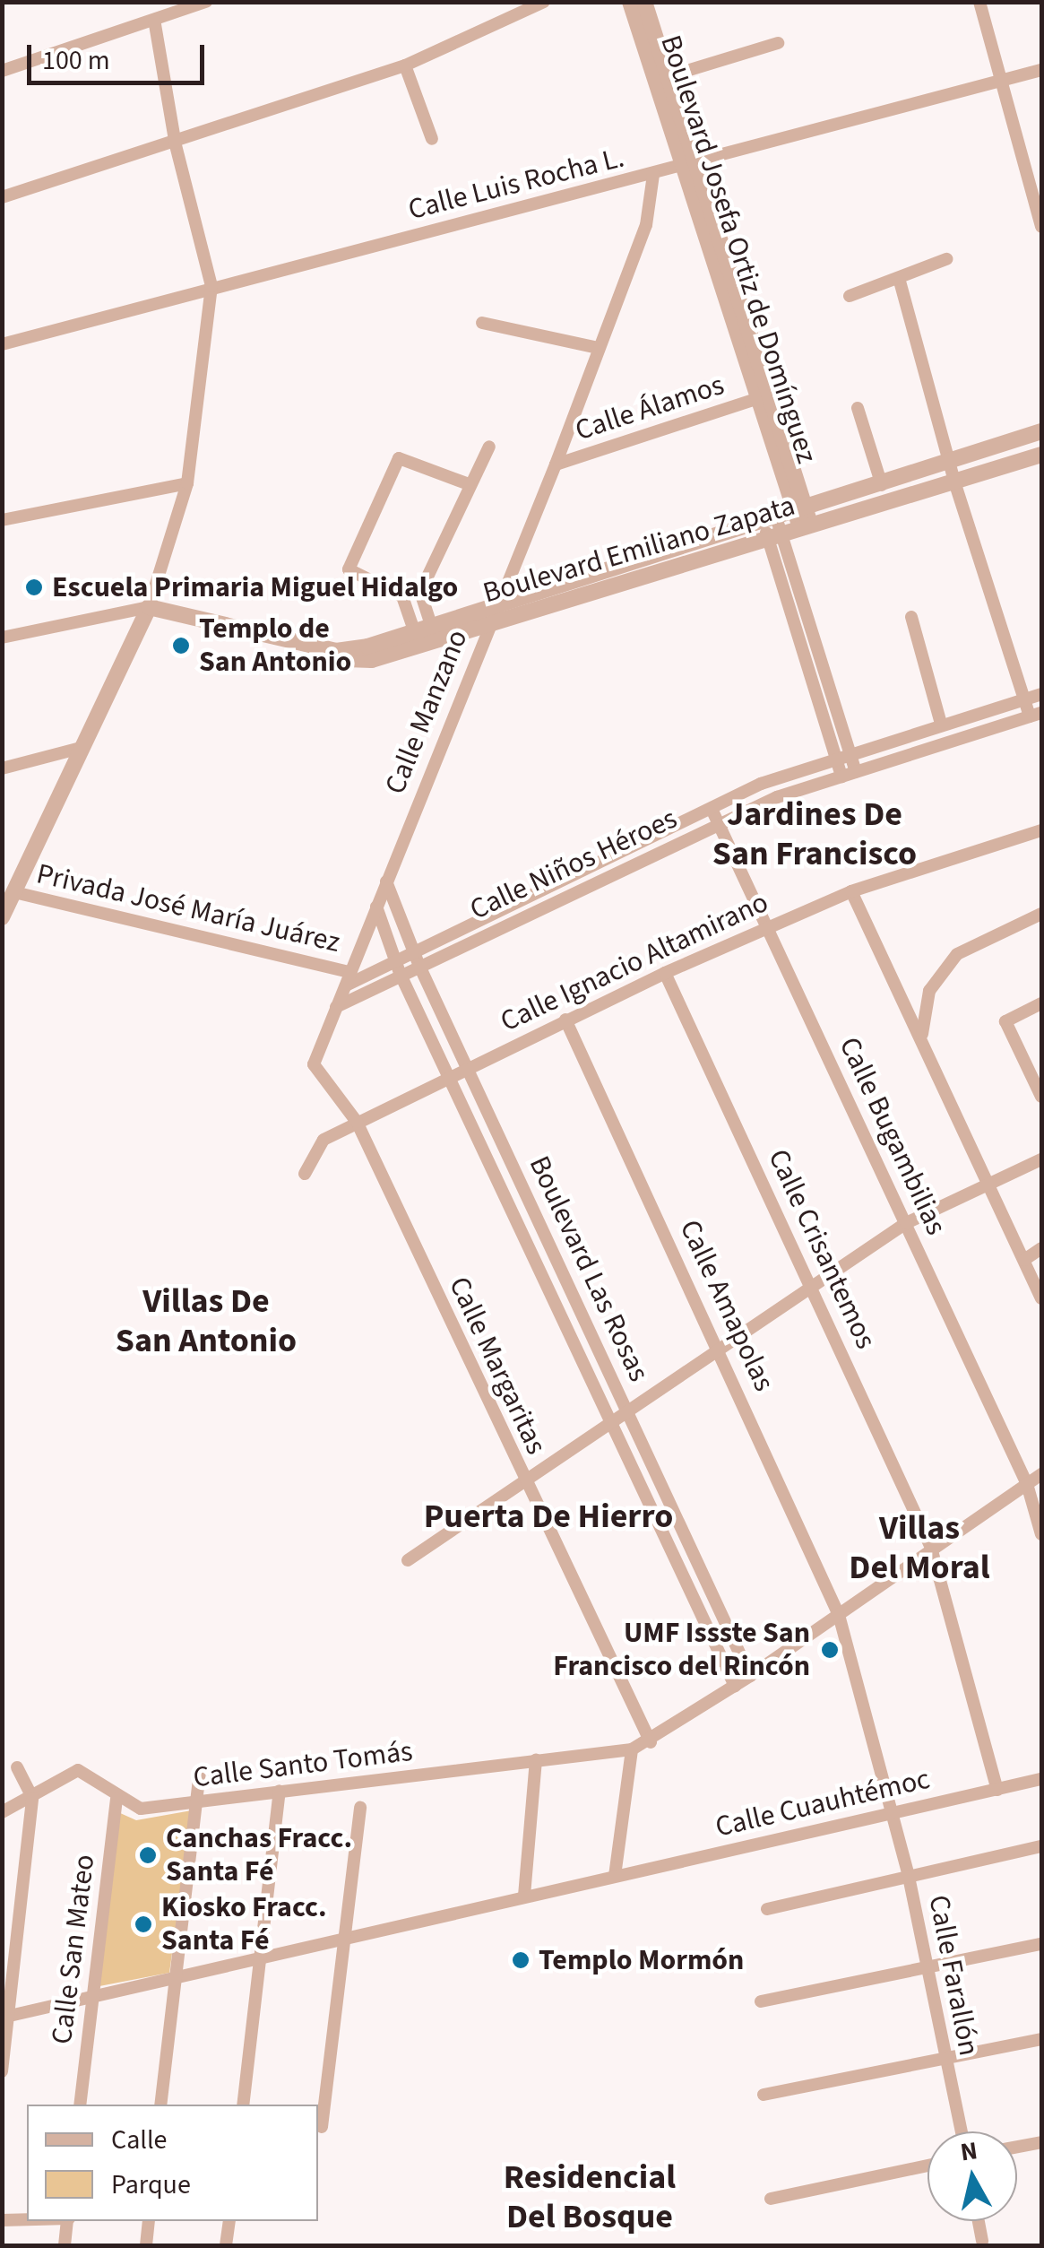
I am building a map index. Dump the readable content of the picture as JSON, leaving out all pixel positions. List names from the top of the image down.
{
  "streets": {
    "street": [
      "Calle Luis Rocha L.",
      "Boulevard Josefa Ortiz de Domínguez",
      "Calle Álamos",
      "Boulevard Emiliano Zapata",
      "Calle Manzano",
      "Calle Niños Héroes",
      "Privada José María Juárez",
      "Calle Ignacio Altamirano",
      "Calle Bugambilias",
      "Calle Crisantemos",
      "Boulevard Las Rosas",
      "Calle Amapolas",
      "Calle Margaritas",
      "Calle Santo Tomás",
      "Calle Cuauhtémoc",
      "Calle San Mateo",
      "Calle Farallón"
    ]
  },
  "crossings": [
    ["Calle Luis Rocha L.", "Boulevard Josefa Ortiz de Domínguez"],
    ["Calle Luis Rocha L.", "Calle Manzano"],
    ["Boulevard Josefa Ortiz de Domínguez", "Calle Álamos"],
    ["Boulevard Josefa Ortiz de Domínguez", "Boulevard Emiliano Zapata"],
    ["Calle Álamos", "Calle Manzano"],
    ["Boulevard Emiliano Zapata", "Calle Manzano"],
    ["Calle Manzano", "Calle Niños Héroes"],
    ["Calle Manzano", "Privada José María Juárez"],
    ["Calle Manzano", "Boulevard Las Rosas"],
    ["Calle Manzano", "Calle Margaritas"],
    ["Calle Niños Héroes", "Calle Bugambilias"],
    ["Calle Niños Héroes", "Boulevard Las Rosas"],
    ["Calle Ignacio Altamirano", "Calle Bugambilias"],
    ["Calle Ignacio Altamirano", "Calle Crisantemos"],
    ["Calle Ignacio Altamirano", "Boulevard Las Rosas"],
    ["Calle Ignacio Altamirano", "Calle Amapolas"],
    ["Calle Ignacio Altamirano", "Calle Margaritas"],
    ["Calle Bugambilias", "Calle Santo Tomás"],
    ["Calle Crisantemos", "Calle Santo Tomás"],
    ["Calle Crisantemos", "Calle Cuauhtémoc"],
    ["Boulevard Las Rosas", "Calle Santo Tomás"],
    ["Calle Amapolas", "Calle Santo Tomás"],
    ["Calle Amapolas", "Calle Cuauhtémoc"],
    ["Calle Amapolas", "Calle Farallón"],
    ["Calle Margaritas", "Calle Santo Tomás"],
    ["Calle Santo Tomás", "Calle San Mateo"],
    ["Calle Cuauhtémoc", "Calle San Mateo"],
    ["Calle Cuauhtémoc", "Calle Farallón"]
  ],
  "districts": [
    "Jardines De San Francisco",
    "Villas De San Antonio",
    "Puerta De Hierro",
    "Villas Del Moral",
    "Residencial Del Bosque"
  ],
  "places": [
    "Escuela Primaria Miguel Hidalgo",
    "Templo de San Antonio",
    "UMF Issste San Francisco del Rincón",
    "Canchas Fracc. Santa Fé",
    "Kiosko Fracc. Santa Fé",
    "Templo Mormón"
  ],
  "legend": ["Calle", "Parque"],
  "scale_bar": "100 m",
  "north": "top"
}
